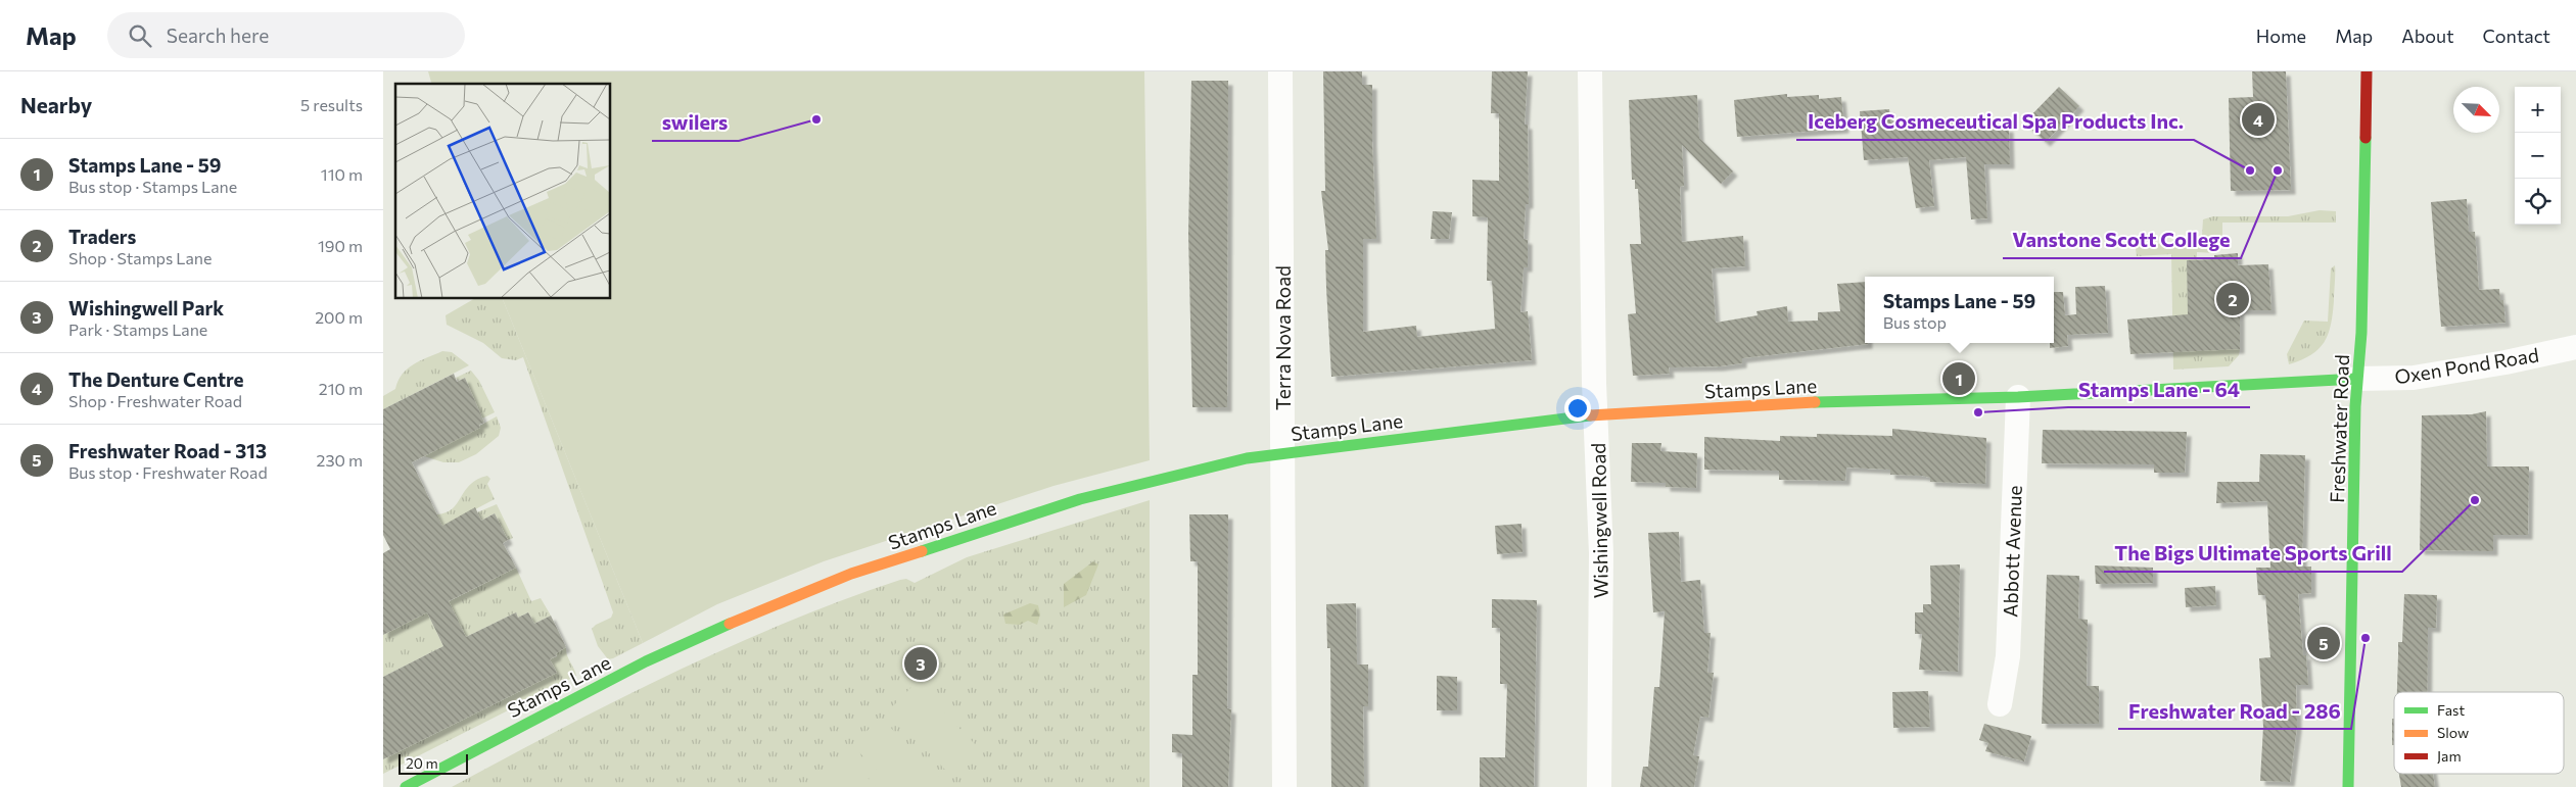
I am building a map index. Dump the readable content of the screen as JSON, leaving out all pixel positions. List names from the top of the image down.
{
  "streets": {
    "street": [
      "Terra Nova Road",
      "Oxen Pond Road",
      "Stamps Lane",
      "Freshwater Road",
      "Wishingwell Road",
      "Abbott Avenue"
    ]
  },
  "crossings": [
    ["Terra Nova Road", "Stamps Lane"],
    ["Oxen Pond Road", "Stamps Lane"],
    ["Oxen Pond Road", "Freshwater Road"],
    ["Stamps Lane", "Freshwater Road"],
    ["Stamps Lane", "Wishingwell Road"],
    ["Stamps Lane", "Abbott Avenue"]
  ],
  "places": [
    "swilers",
    "Iceberg Cosmeceutical Spa Products Inc.",
    "Vanstone Scott College",
    "Stamps Lane - 64",
    "The Bigs Ultimate Sports Grill",
    "Freshwater Road - 286"
  ],
  "legend": ["Fast", "Slow", "Jam"],
  "scale_bar": "20 m",
  "north": "bottom right",
  "page": {
    "header": "Map",
    "search": "Search here",
    "nav": [
      "Home",
      "Map",
      "About",
      "Contact"
    ],
    "heading": ["Nearby", "5 results"],
    "map_buttons": ["+", "−"],
    "pins": [
      "4",
      "2",
      "1",
      "5",
      "3"
    ],
    "list": [
      {
        "mark": "1",
        "name": "Stamps Lane - 59",
        "note": "Bus stop · Stamps Lane",
        "value": "110 m"
      },
      {
        "mark": "2",
        "name": "Traders",
        "note": "Shop · Stamps Lane",
        "value": "190 m"
      },
      {
        "mark": "3",
        "name": "Wishingwell Park",
        "note": "Park · Stamps Lane",
        "value": "200 m"
      },
      {
        "mark": "4",
        "name": "The Denture Centre",
        "note": "Shop · Freshwater Road",
        "value": "210 m"
      },
      {
        "mark": "5",
        "name": "Freshwater Road - 313",
        "note": "Bus stop · Freshwater Road",
        "value": "230 m"
      }
    ],
    "popup": ["Stamps Lane - 59", "Bus stop"],
    "scale": "20 m"
  }
}
